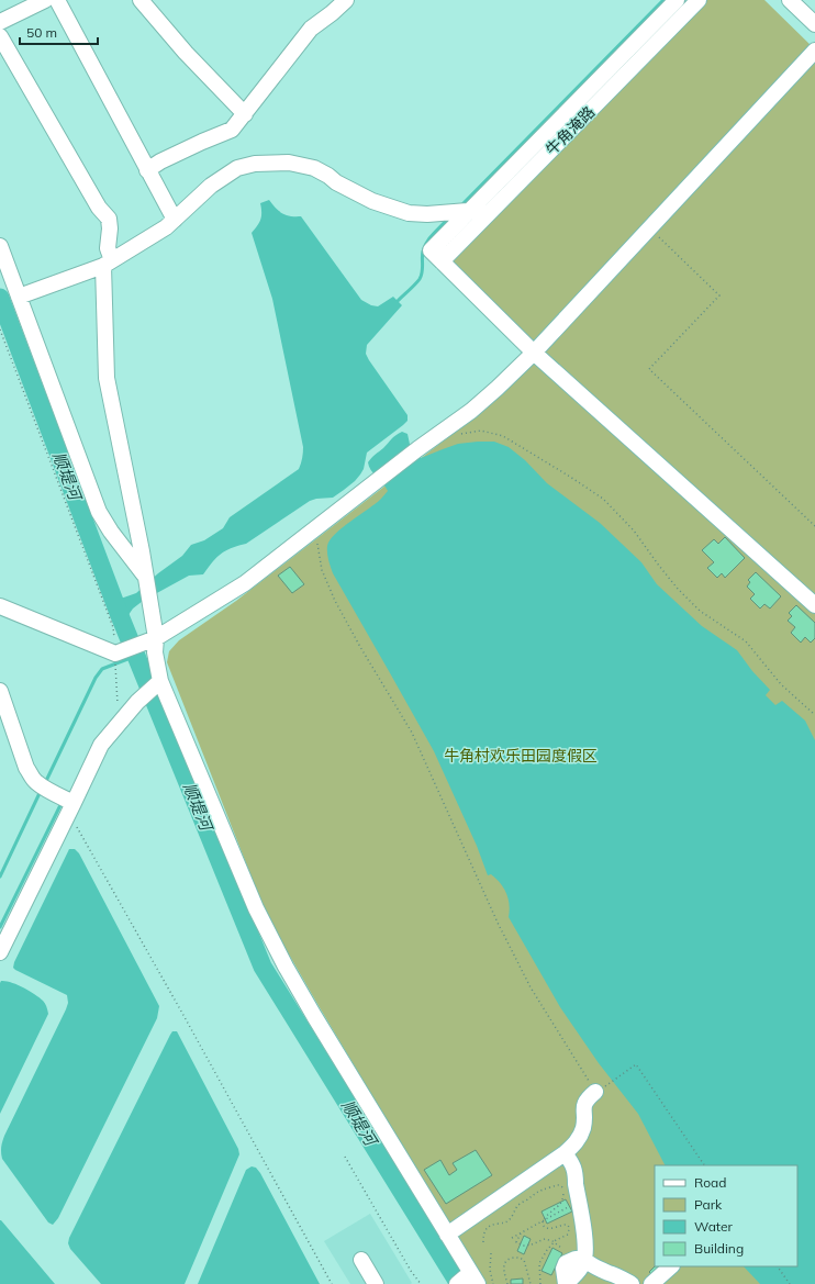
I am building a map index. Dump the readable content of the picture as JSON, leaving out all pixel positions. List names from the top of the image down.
{
  "streets": {
    "street": ["牛角淹路"]
  },
  "water": ["顺堤河"],
  "parks": ["牛角村欢乐田园度假区"],
  "legend": [
    "Road",
    "Park",
    "Water",
    "Building"
  ],
  "scale_bar": "50 m"
}
